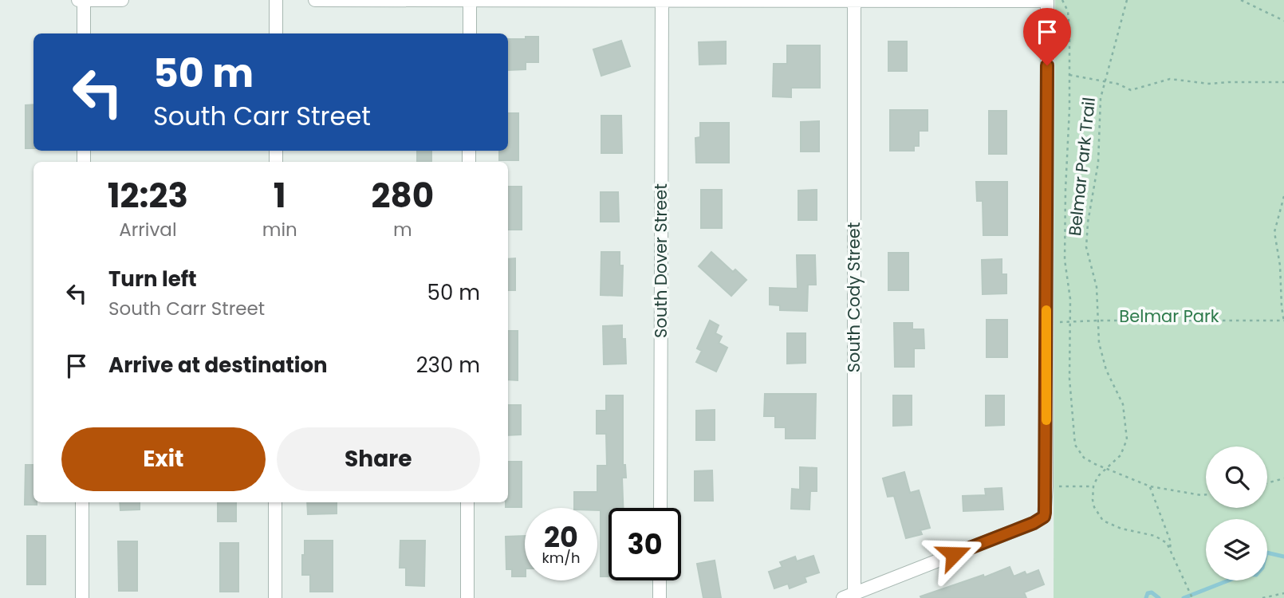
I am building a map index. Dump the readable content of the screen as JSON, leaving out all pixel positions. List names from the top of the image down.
{
  "streets": {
    "street": ["South Dover Street", "South Cody Street"],
    "path": ["Belmar Park Trail"]
  },
  "parks": ["Belmar Park"],
  "page": {
    "turn": ["50 m", "South Carr Street"],
    "eta": [
      "12:23",
      "Arrival",
      "1",
      "min",
      "280",
      "m"
    ],
    "list": [
      {
        "name": "Turn left",
        "note": "South Carr Street",
        "value": "50 m"
      },
      {
        "name": "Arrive at destination",
        "value": "230 m"
      }
    ],
    "buttons": ["Exit", "Share"],
    "speed": "20 km/h",
    "limit": "30"
  }
}
